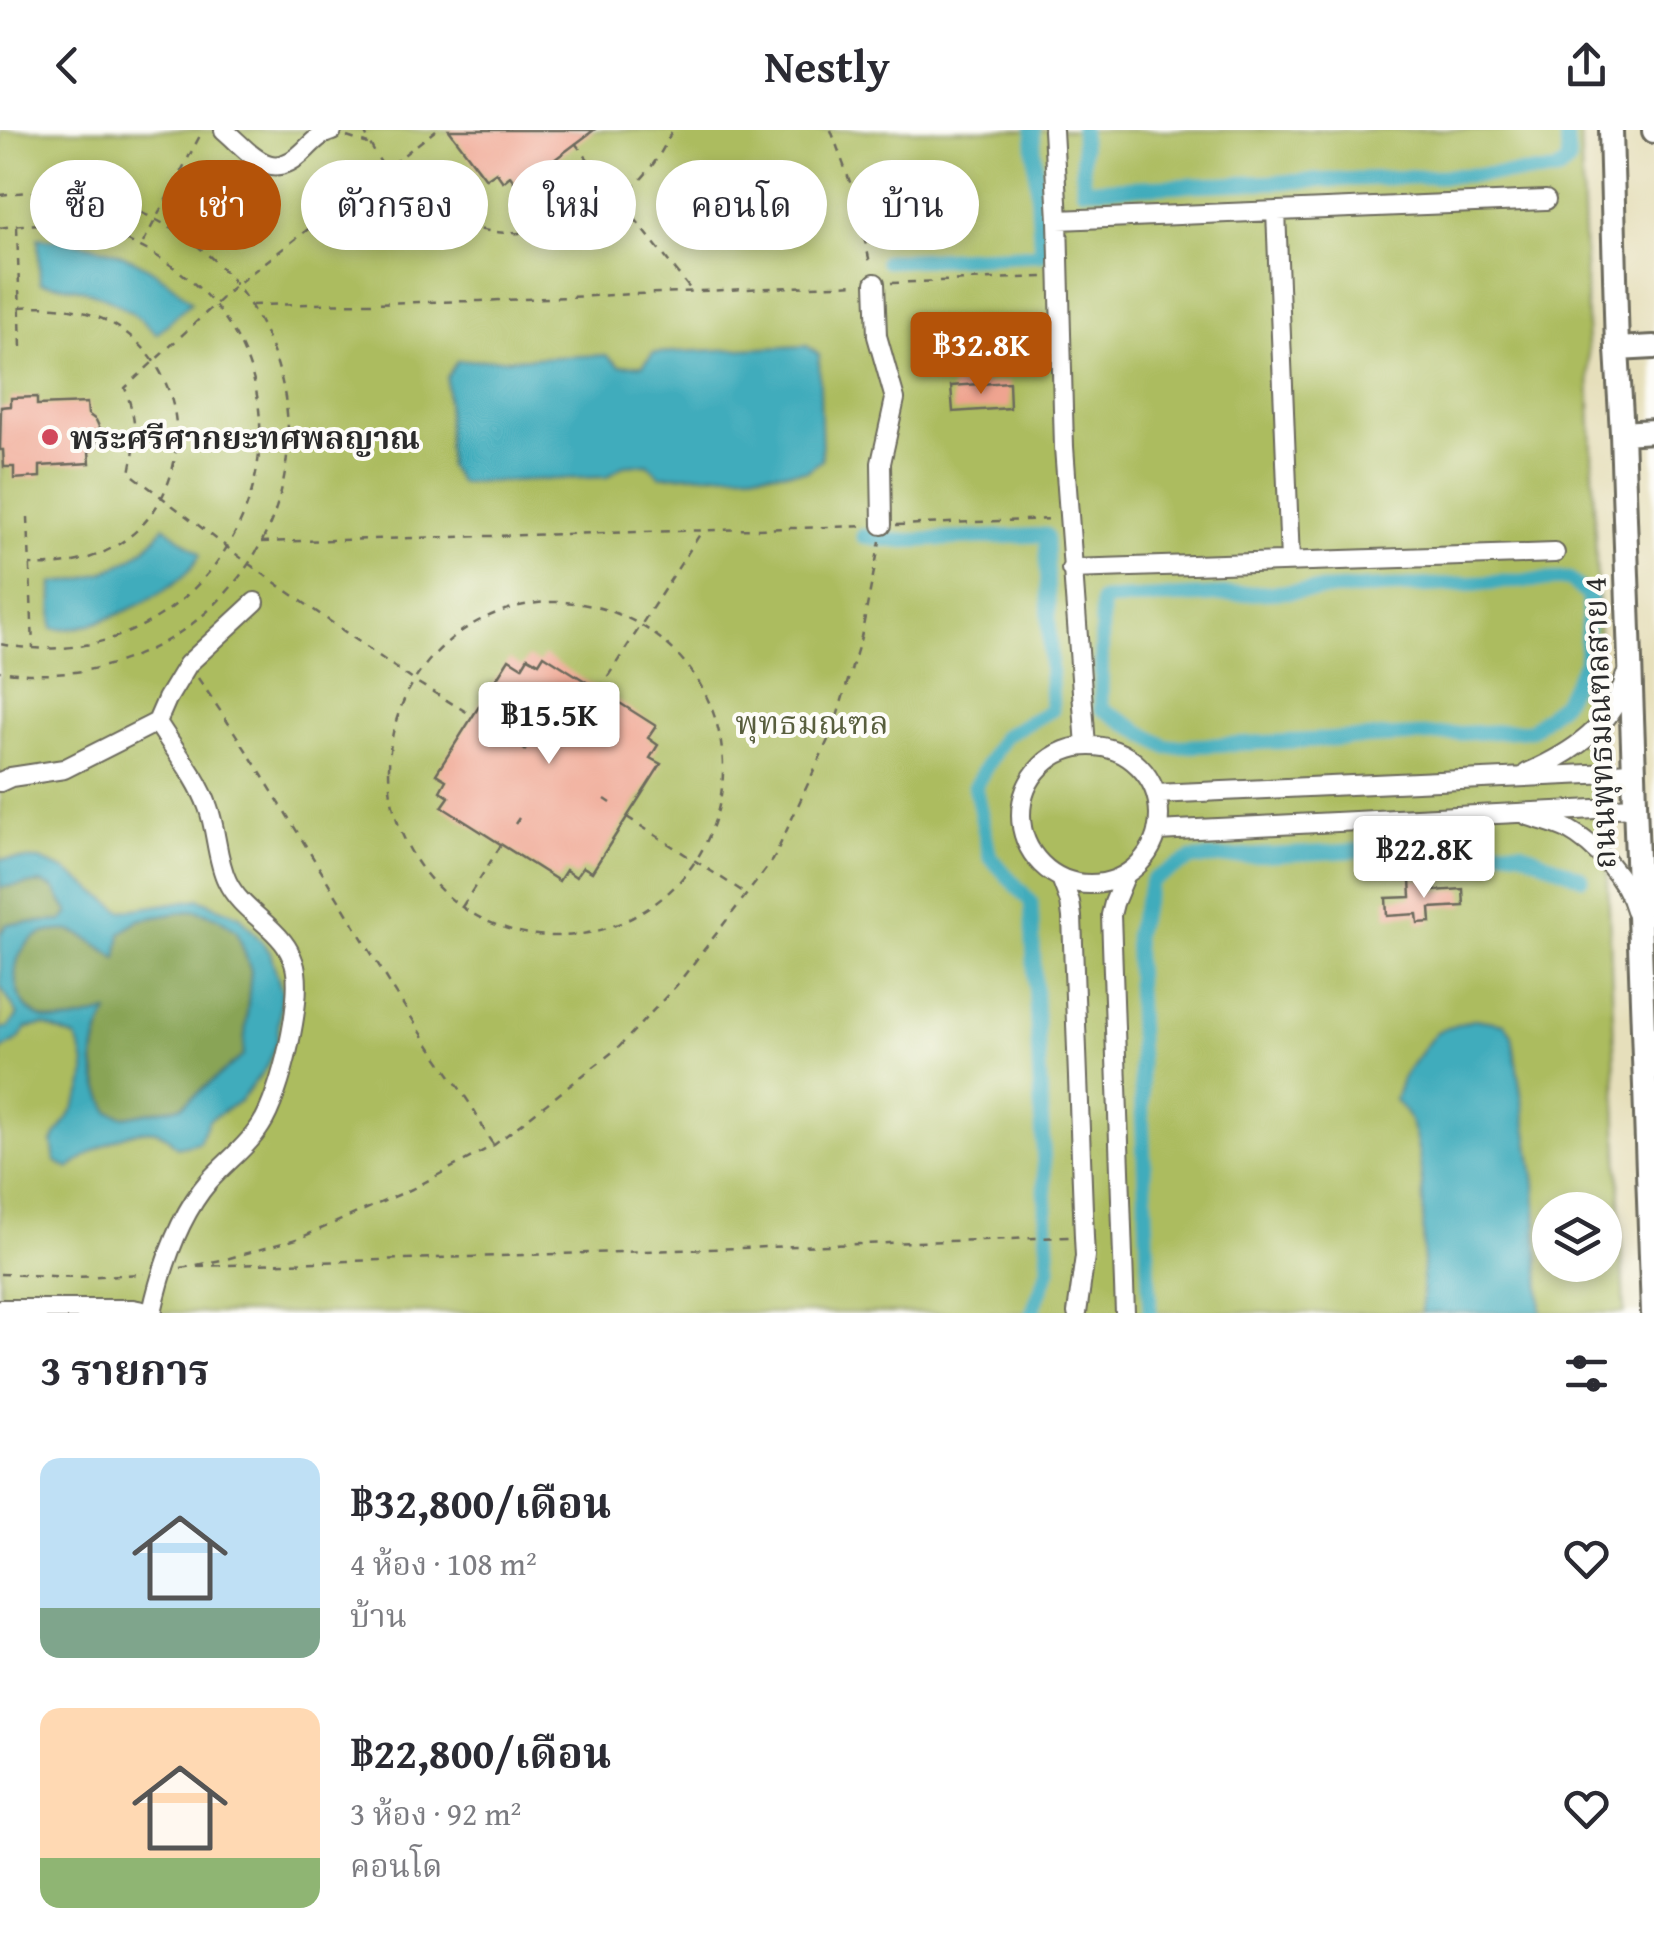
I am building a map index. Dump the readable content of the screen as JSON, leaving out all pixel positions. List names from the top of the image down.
{
  "streets": {
    "main road": ["ถนนพุทธมณฑลสาย 4"]
  },
  "parks": ["พุทธมณฑล"],
  "places": ["พระศรีศากยะทศพลญาณ"],
  "page": {
    "header": "Nestly",
    "chip": [
      "ซื้อ",
      "เช่า",
      "ตัวกรอง",
      "ใหม่",
      "คอนโด",
      "บ้าน"
    ],
    "price": ["฿32.8K", "฿15.5K", "฿22.8K"],
    "heading": "3 รายการ",
    "list": [
      {
        "name": "฿32,800/เดือน",
        "note": "4 ห้อง · 108 m² · บ้าน"
      },
      {
        "name": "฿22,800/เดือน",
        "note": "3 ห้อง · 92 m² · คอนโด"
      }
    ]
  }
}
